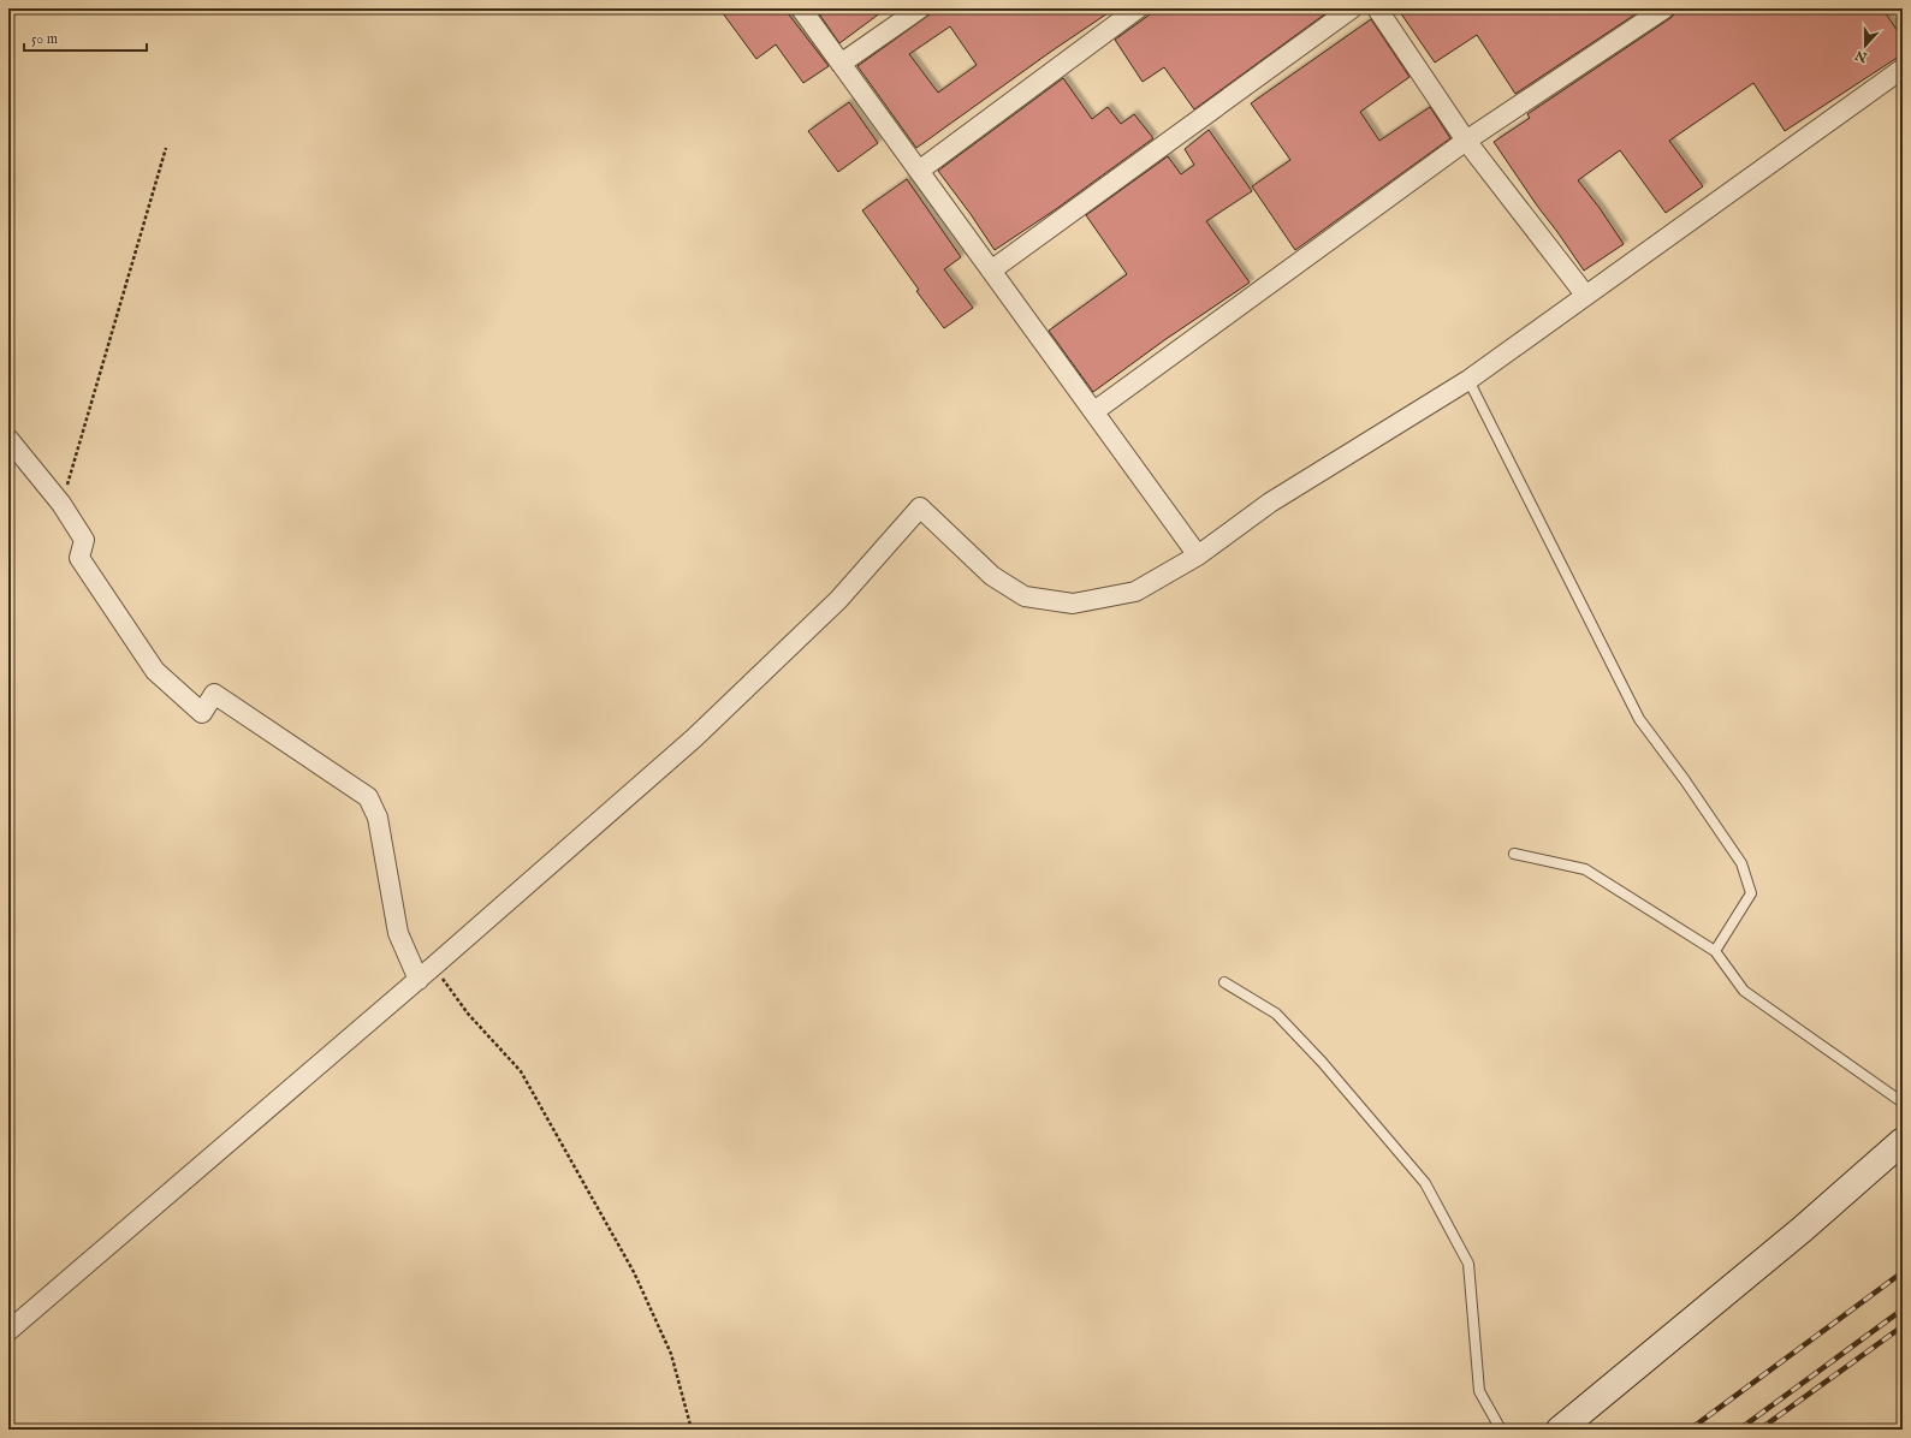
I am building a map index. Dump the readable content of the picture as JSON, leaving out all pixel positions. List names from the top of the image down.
{
  "scale_bar": "50 m",
  "north": "bottom"
}
